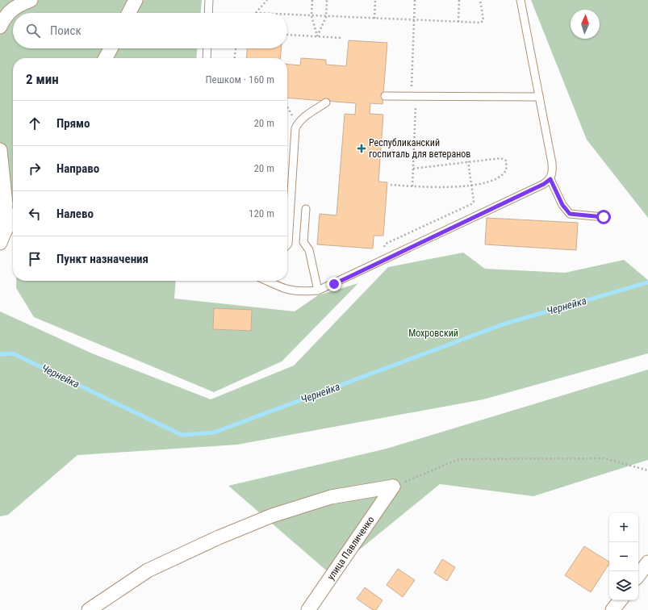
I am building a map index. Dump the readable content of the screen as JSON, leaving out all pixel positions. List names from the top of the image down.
{
  "streets": {
    "street": ["улица Павличенко"]
  },
  "water": ["Чернейка"],
  "parks": ["Мохровский"],
  "places": {
    "health": ["Республиканский госпиталь для ветеранов"]
  },
  "north": "top",
  "page": {
    "search": "Поиск",
    "heading": ["2 мин", "Пешком · 160 m"],
    "list": [
      ["Прямо", "20 m"],
      ["Направо", "20 m"],
      ["Налево", "120 m"],
      "Пункт назначения"
    ],
    "map_buttons": ["+", "−"]
  }
}
